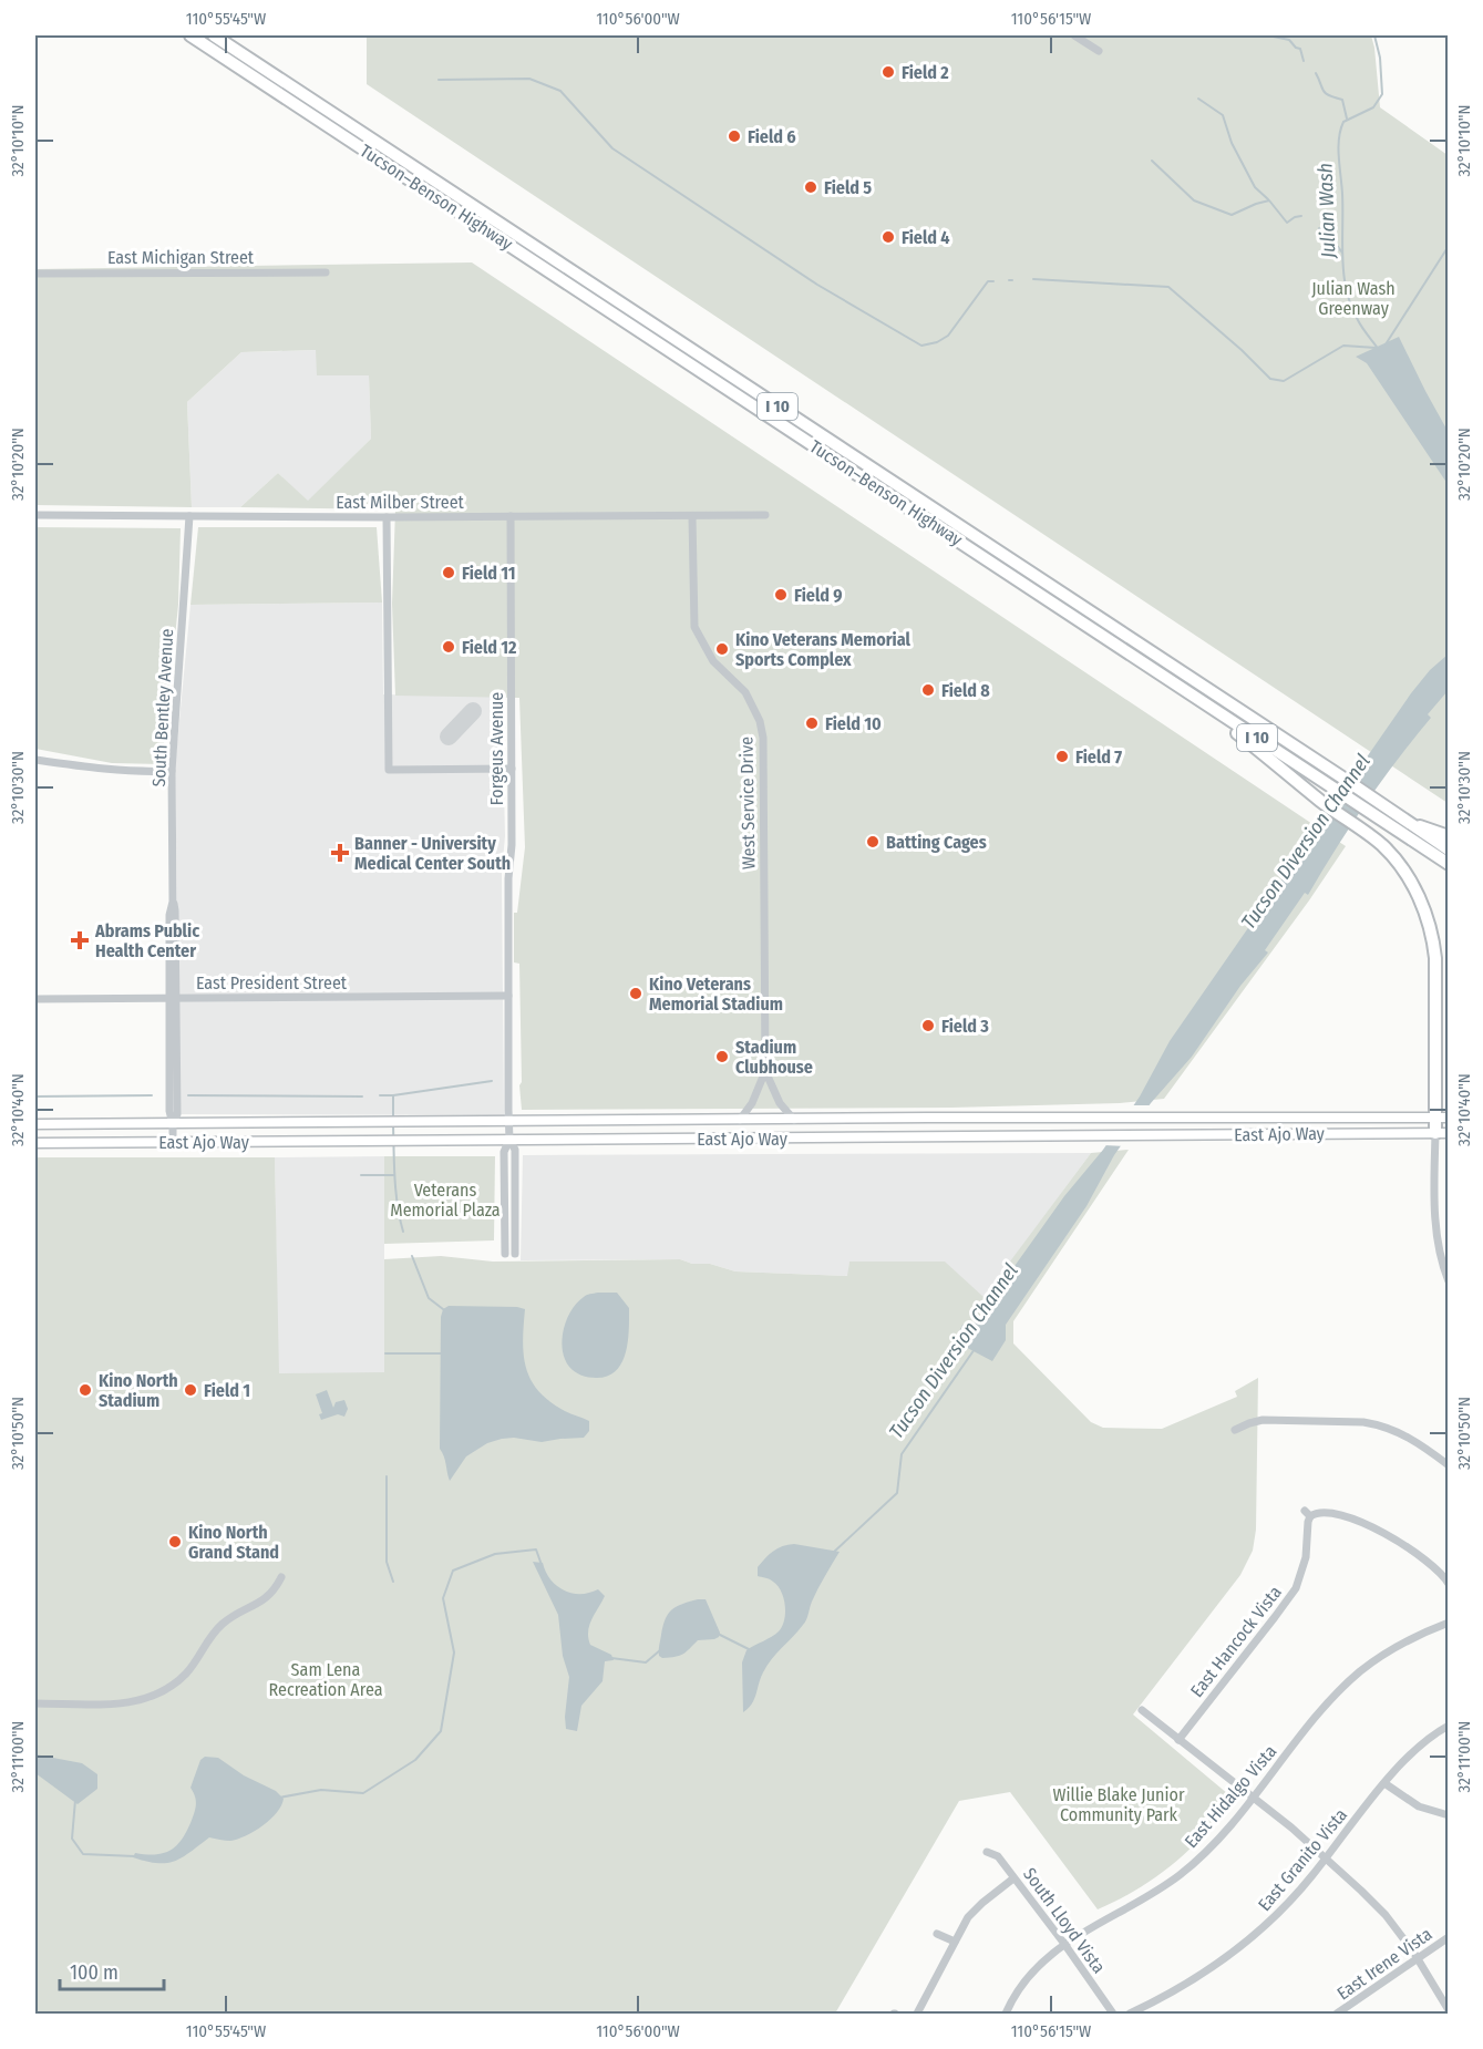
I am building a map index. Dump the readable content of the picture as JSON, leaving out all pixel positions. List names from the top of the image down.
{
  "streets": {
    "highway": ["Tucson–Benson Highway", "I 10"],
    "main road": ["East Ajo Way"],
    "street": [
      "East Michigan Street",
      "East Milber Street",
      "South Bentley Avenue",
      "Forgeus Avenue",
      "West Service Drive",
      "East President Street",
      "East Hancock Vista",
      "East Hidalgo Vista",
      "East Granito Vista",
      "South Lloyd Vista",
      "East Irene Vista"
    ]
  },
  "crossings": [
    ["East Milber Street", "South Bentley Avenue"],
    ["East Milber Street", "Forgeus Avenue"],
    ["East Milber Street", "West Service Drive"],
    ["South Bentley Avenue", "East President Street"],
    ["South Bentley Avenue", "East Ajo Way"],
    ["Forgeus Avenue", "East President Street"],
    ["Forgeus Avenue", "East Ajo Way"],
    ["West Service Drive", "East Ajo Way"],
    ["East Hidalgo Vista", "South Lloyd Vista"]
  ],
  "water": ["Julian Wash", "Tucson Diversion Channel"],
  "parks": [
    "Julian Wash Greenway",
    "Veterans Memorial Plaza",
    "Sam Lena Recreation Area",
    "Willie Blake Junior Community Park"
  ],
  "places": {
    "other": [
      "Field 2",
      "Field 6",
      "Field 5",
      "Field 4",
      "Field 11",
      "Field 9",
      "Field 12",
      "Kino Veterans Memorial Sports Complex",
      "Field 8",
      "Field 10",
      "Field 7",
      "Batting Cages",
      "Kino Veterans Memorial Stadium",
      "Field 3",
      "Stadium Clubhouse",
      "Kino North Stadium",
      "Field 1",
      "Kino North Grand Stand"
    ],
    "health": ["Banner - University Medical Center South", "Abrams Public Health Center"]
  },
  "scale_bar": "100 m",
  "coordinates": [
    "110°55'45\"W",
    "110°56'00\"W",
    "110°56'15\"W",
    "32°10'10\"N",
    "32°10'20\"N",
    "32°10'30\"N",
    "32°10'40\"N",
    "32°10'50\"N",
    "32°11'00\"N"
  ]
}
